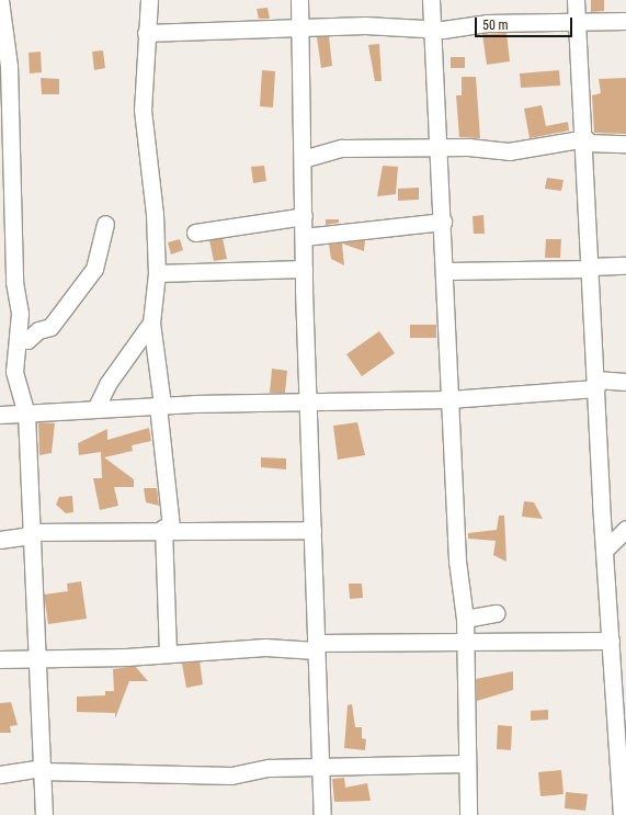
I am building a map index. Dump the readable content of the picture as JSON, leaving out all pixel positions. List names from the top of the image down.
{
  "scale_bar": "50 m"
}
